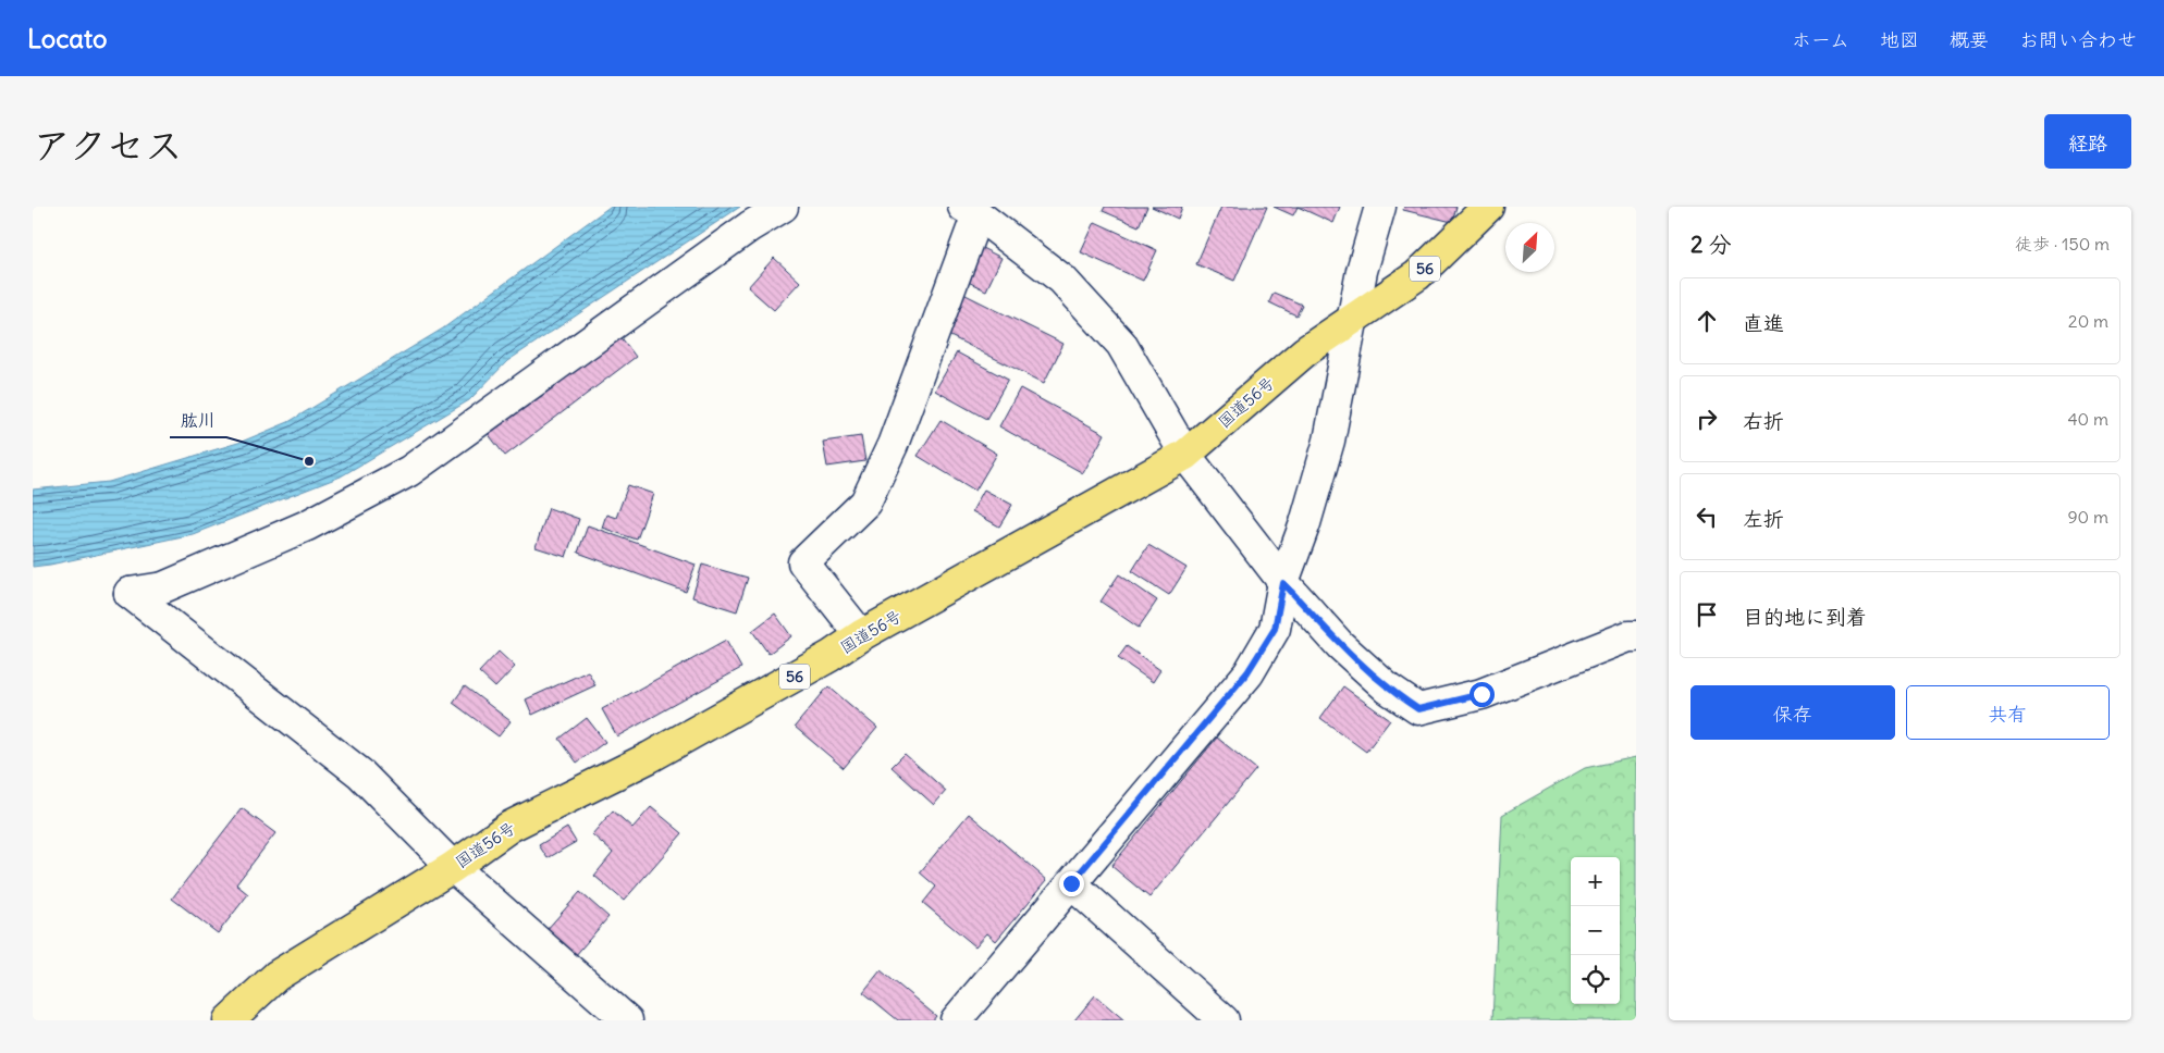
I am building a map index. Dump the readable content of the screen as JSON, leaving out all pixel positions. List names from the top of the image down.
{
  "streets": {
    "highway": ["56", "国道56号"]
  },
  "places": ["肱川"],
  "north": "top right",
  "page": {
    "header": "Locato",
    "nav": [
      "ホーム",
      "地図",
      "概要",
      "お問い合わせ"
    ],
    "title": "アクセス",
    "buttons": [
      "経路",
      ["保存", "共有"]
    ],
    "heading": ["2 分", "徒歩 · 150 m"],
    "list": [
      ["直進", "20 m"],
      ["右折", "40 m"],
      ["左折", "90 m"],
      "目的地に到着"
    ],
    "map_buttons": ["+", "−"]
  }
}
